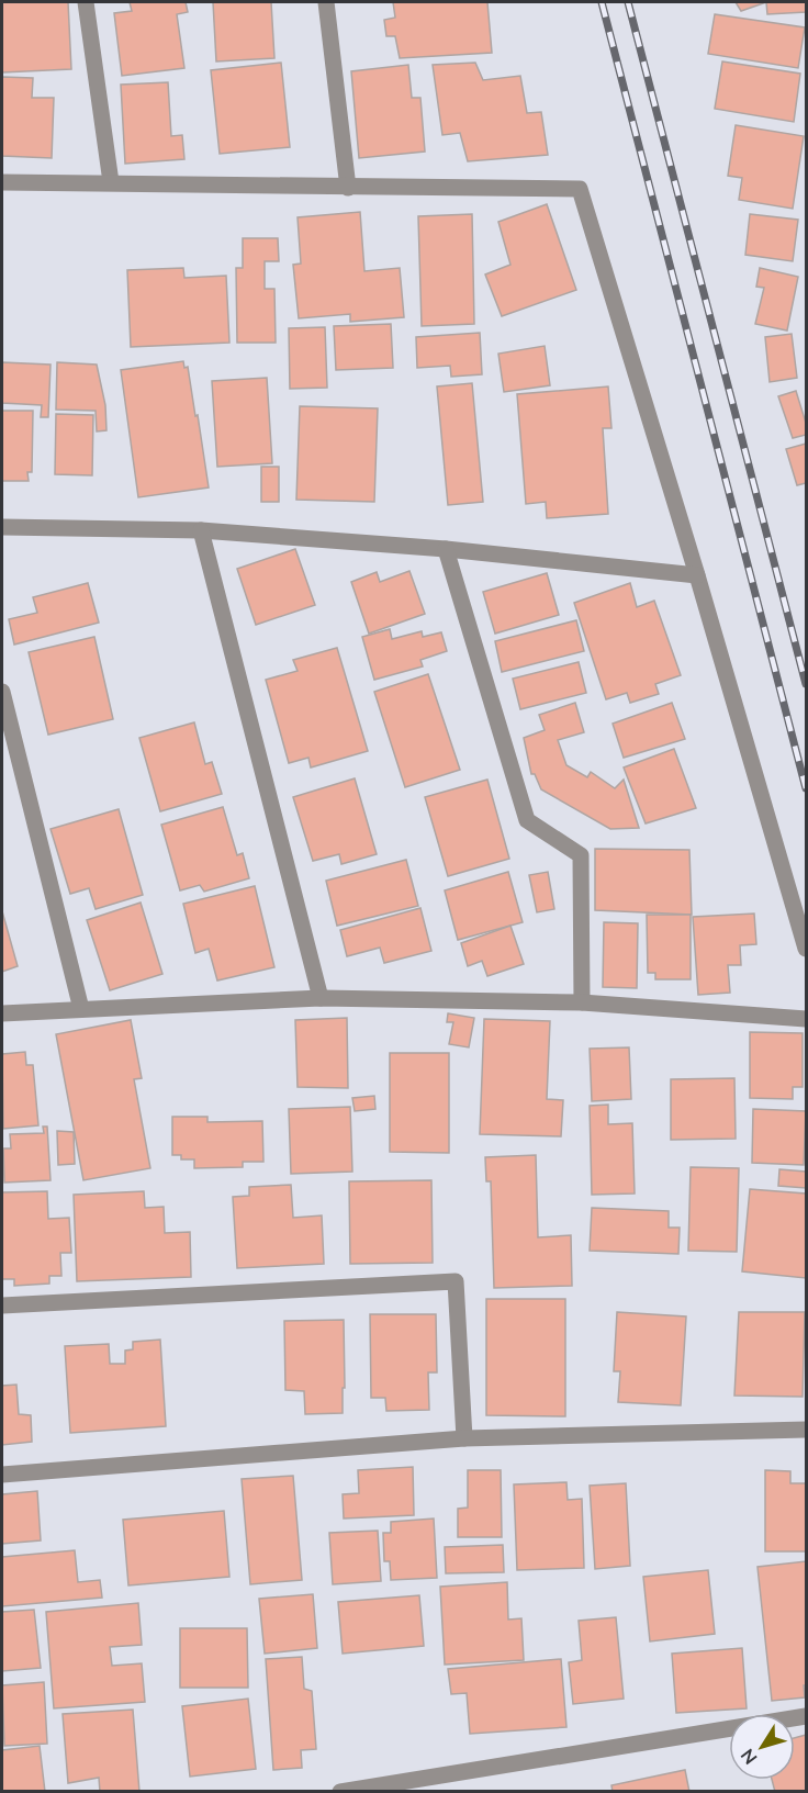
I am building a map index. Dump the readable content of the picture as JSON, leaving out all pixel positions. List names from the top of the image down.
{
  "north": "bottom left"
}
